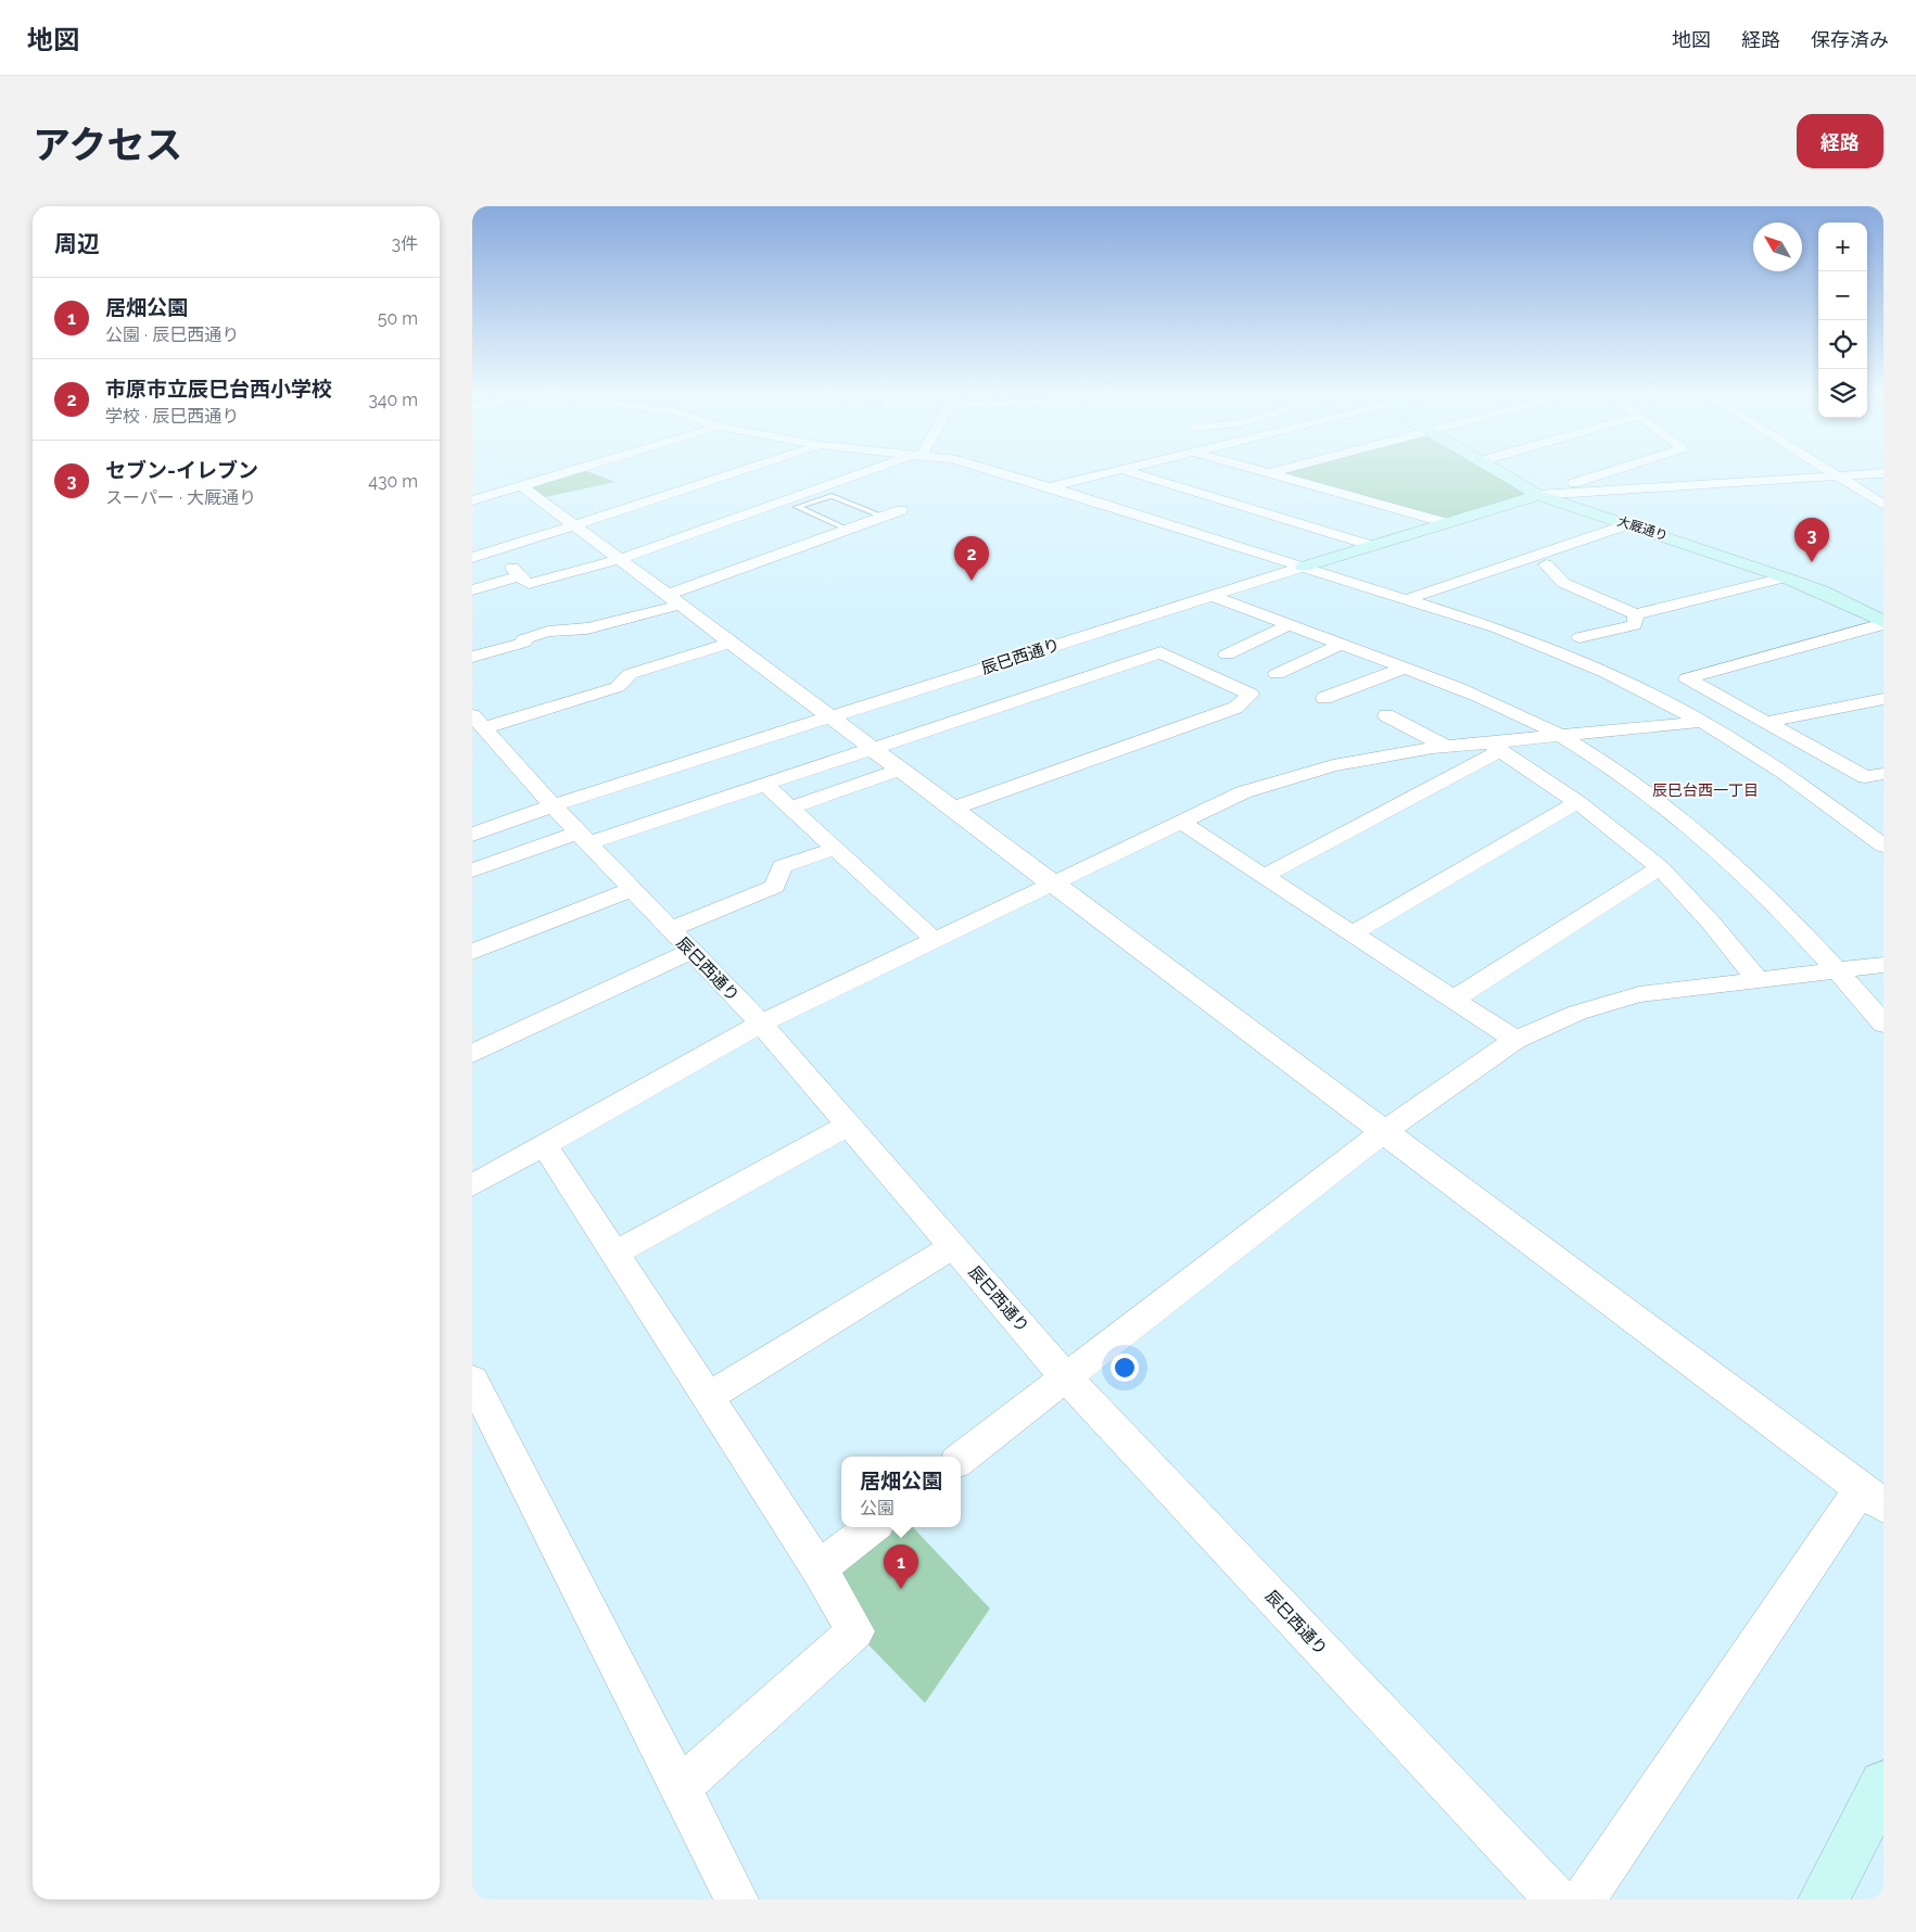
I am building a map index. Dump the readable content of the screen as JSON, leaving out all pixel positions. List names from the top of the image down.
{
  "streets": {
    "street": ["大厩通り", "辰巳西通り"]
  },
  "crossings": [
    ["大厩通り", "辰巳西通り"]
  ],
  "districts": ["辰巳台西一丁目"],
  "north": "top left",
  "page": {
    "header": "地図",
    "nav": ["地図", "経路", "保存済み"],
    "title": "アクセス",
    "buttons": "経路",
    "heading": ["周辺", "3件"],
    "map_buttons": ["+", "−"],
    "list": [
      {
        "mark": "1",
        "name": "居畑公園",
        "note": "公園 · 辰巳西通り",
        "value": "50 m"
      },
      {
        "mark": "2",
        "name": "市原市立辰巳台西小学校",
        "note": "学校 · 辰巳西通り",
        "value": "340 m"
      },
      {
        "mark": "3",
        "name": "セブン-イレブン",
        "note": "スーパー · 大厩通り",
        "value": "430 m"
      }
    ],
    "pins": ["3", "2", "1"],
    "popup": ["居畑公園", "公園"]
  }
}
